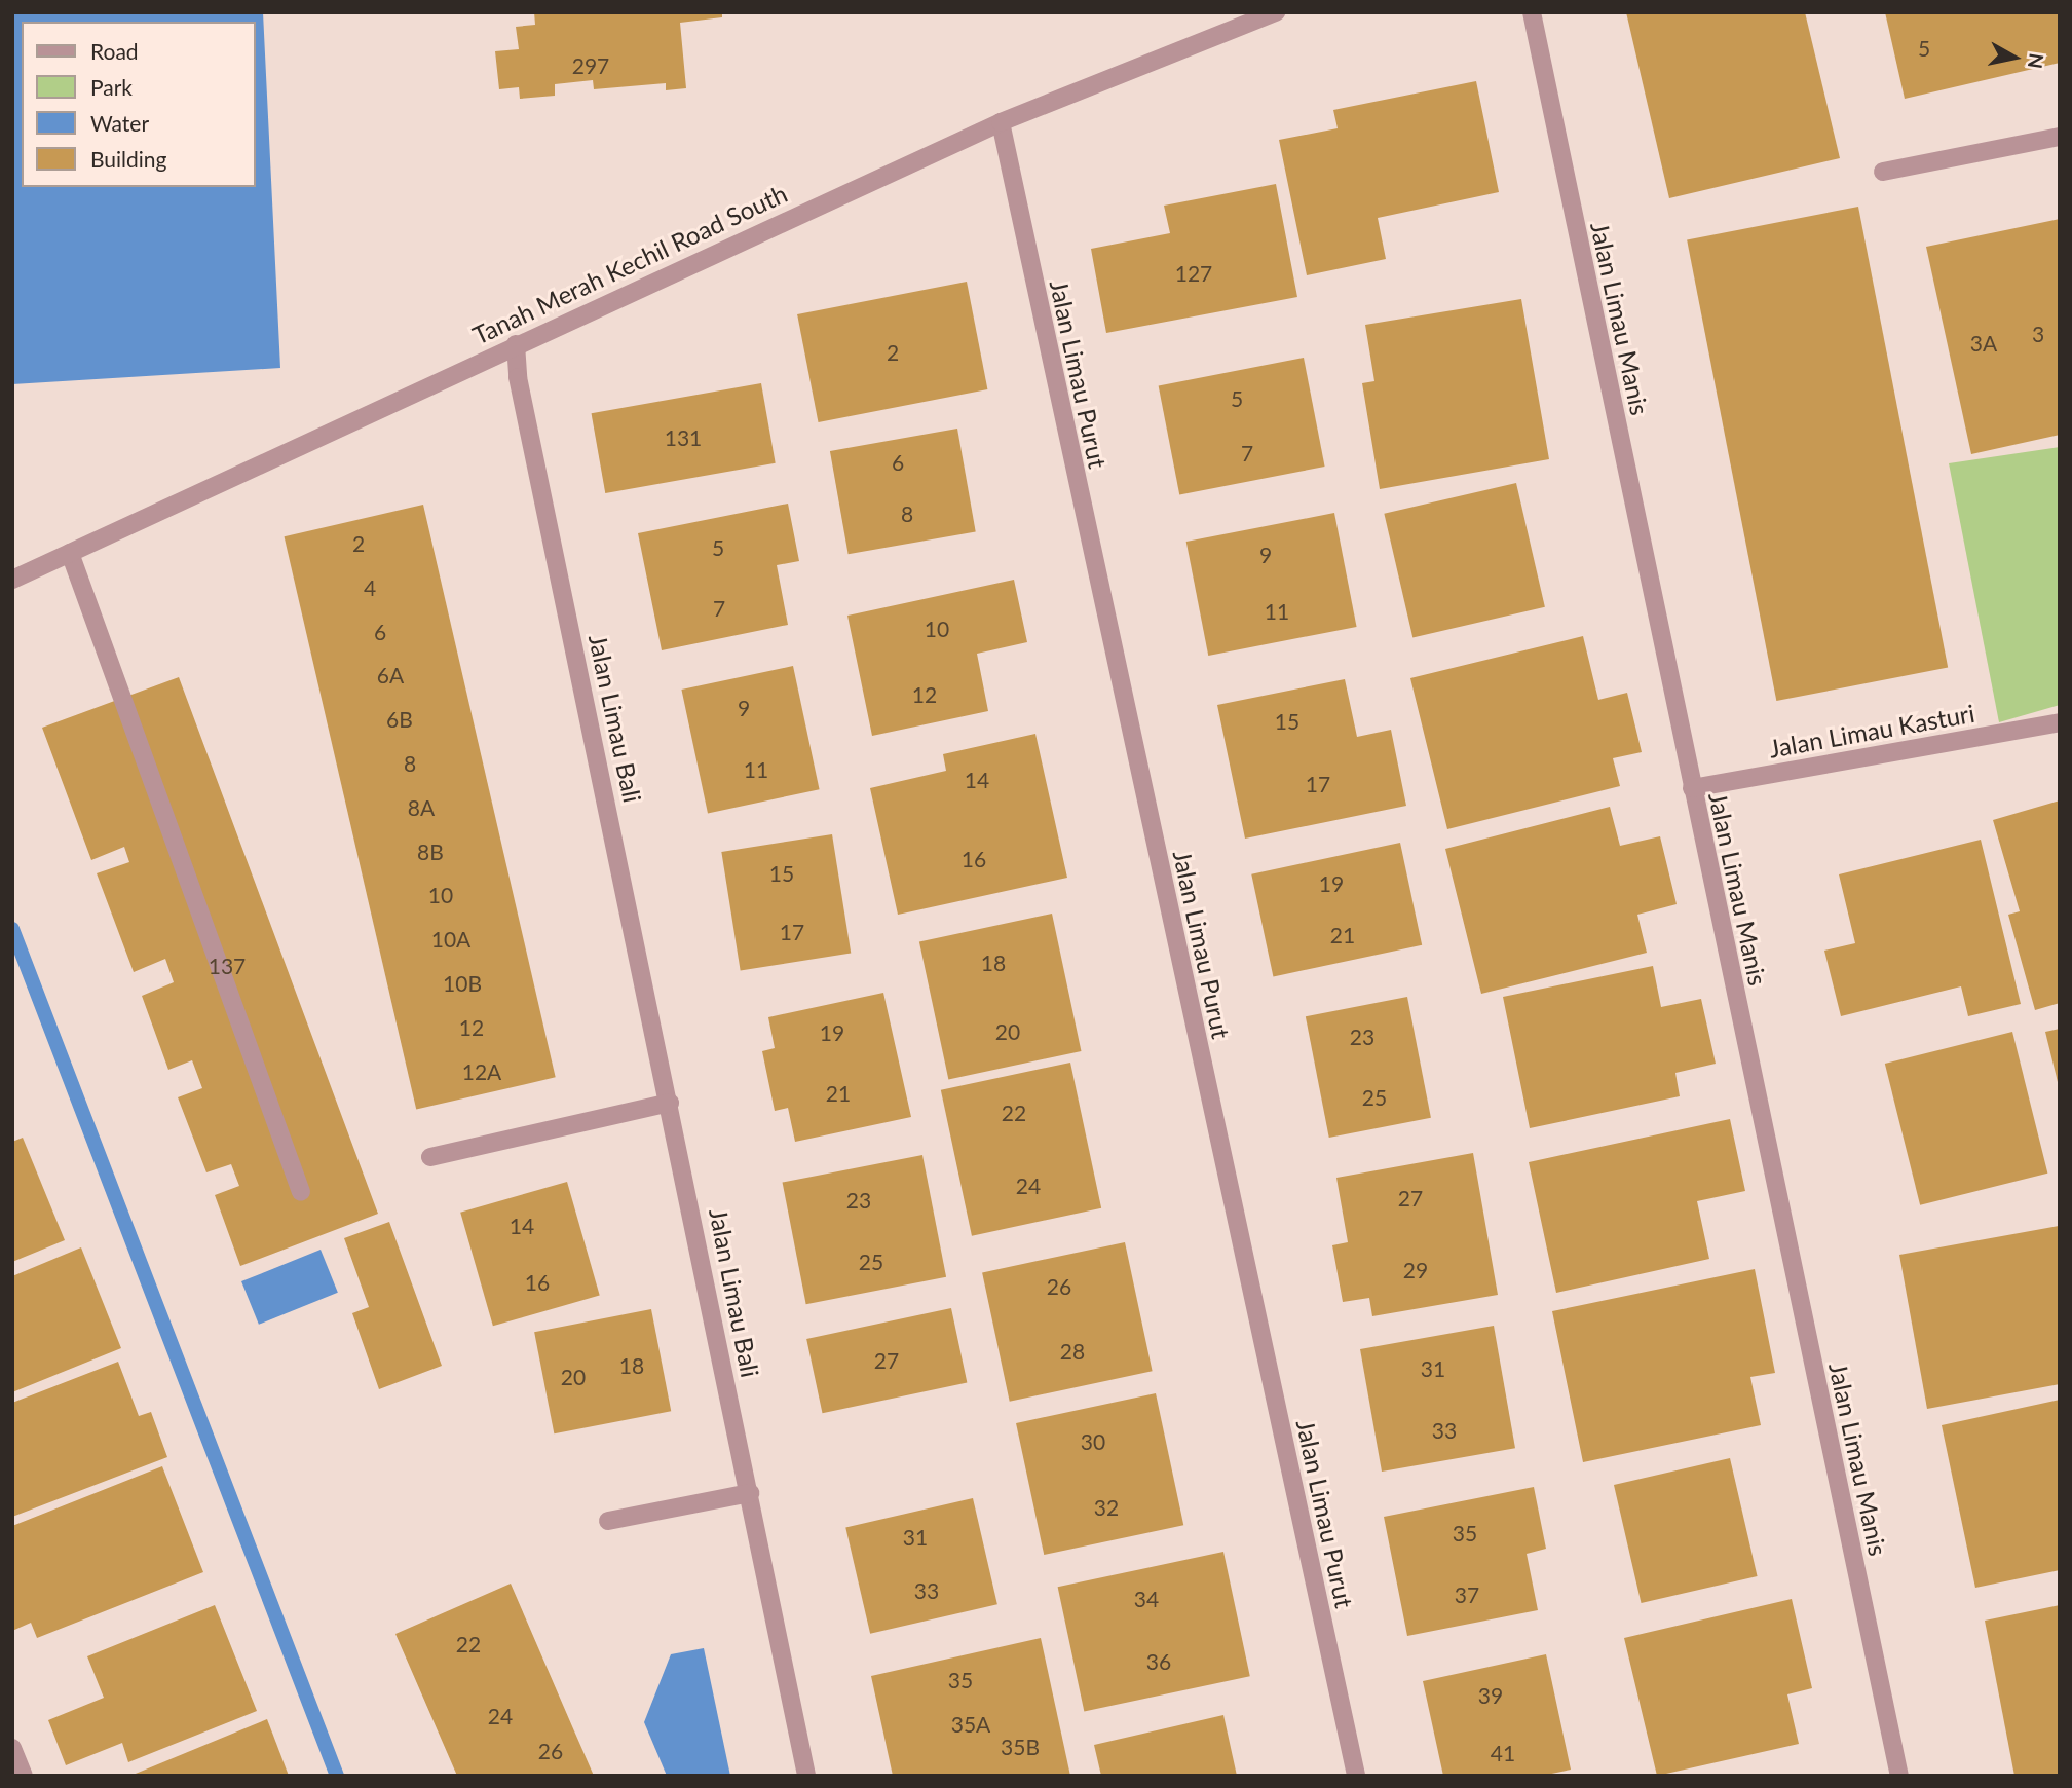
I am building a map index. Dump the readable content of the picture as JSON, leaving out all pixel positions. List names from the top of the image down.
{
  "streets": {
    "street": [
      "Tanah Merah Kechil Road South",
      "Jalan Limau Manis",
      "Jalan Limau Purut",
      "Jalan Limau Bali",
      "Jalan Limau Kasturi"
    ]
  },
  "crossings": [
    ["Tanah Merah Kechil Road South", "Jalan Limau Purut"],
    ["Tanah Merah Kechil Road South", "Jalan Limau Bali"],
    ["Jalan Limau Manis", "Jalan Limau Kasturi"]
  ],
  "house_numbers": [
    "5",
    "297",
    "127",
    "3",
    "3A",
    "2",
    "5",
    "131",
    "7",
    "6",
    "8",
    "2",
    "5",
    "9",
    "4",
    "7",
    "11",
    "10",
    "6",
    "6A",
    "12",
    "9",
    "6B",
    "15",
    "8",
    "11",
    "14",
    "17",
    "8A",
    "8B",
    "16",
    "15",
    "19",
    "10",
    "17",
    "21",
    "10A",
    "18",
    "137",
    "10B",
    "12",
    "20",
    "19",
    "23",
    "12A",
    "21",
    "25",
    "22",
    "24",
    "27",
    "23",
    "14",
    "25",
    "29",
    "16",
    "26",
    "28",
    "27",
    "18",
    "31",
    "20",
    "33",
    "30",
    "32",
    "35",
    "31",
    "33",
    "37",
    "34",
    "22",
    "36",
    "35",
    "39",
    "24",
    "35A",
    "35B",
    "26",
    "41"
  ],
  "legend": [
    "Road",
    "Park",
    "Water",
    "Building"
  ],
  "north": "right"
}
